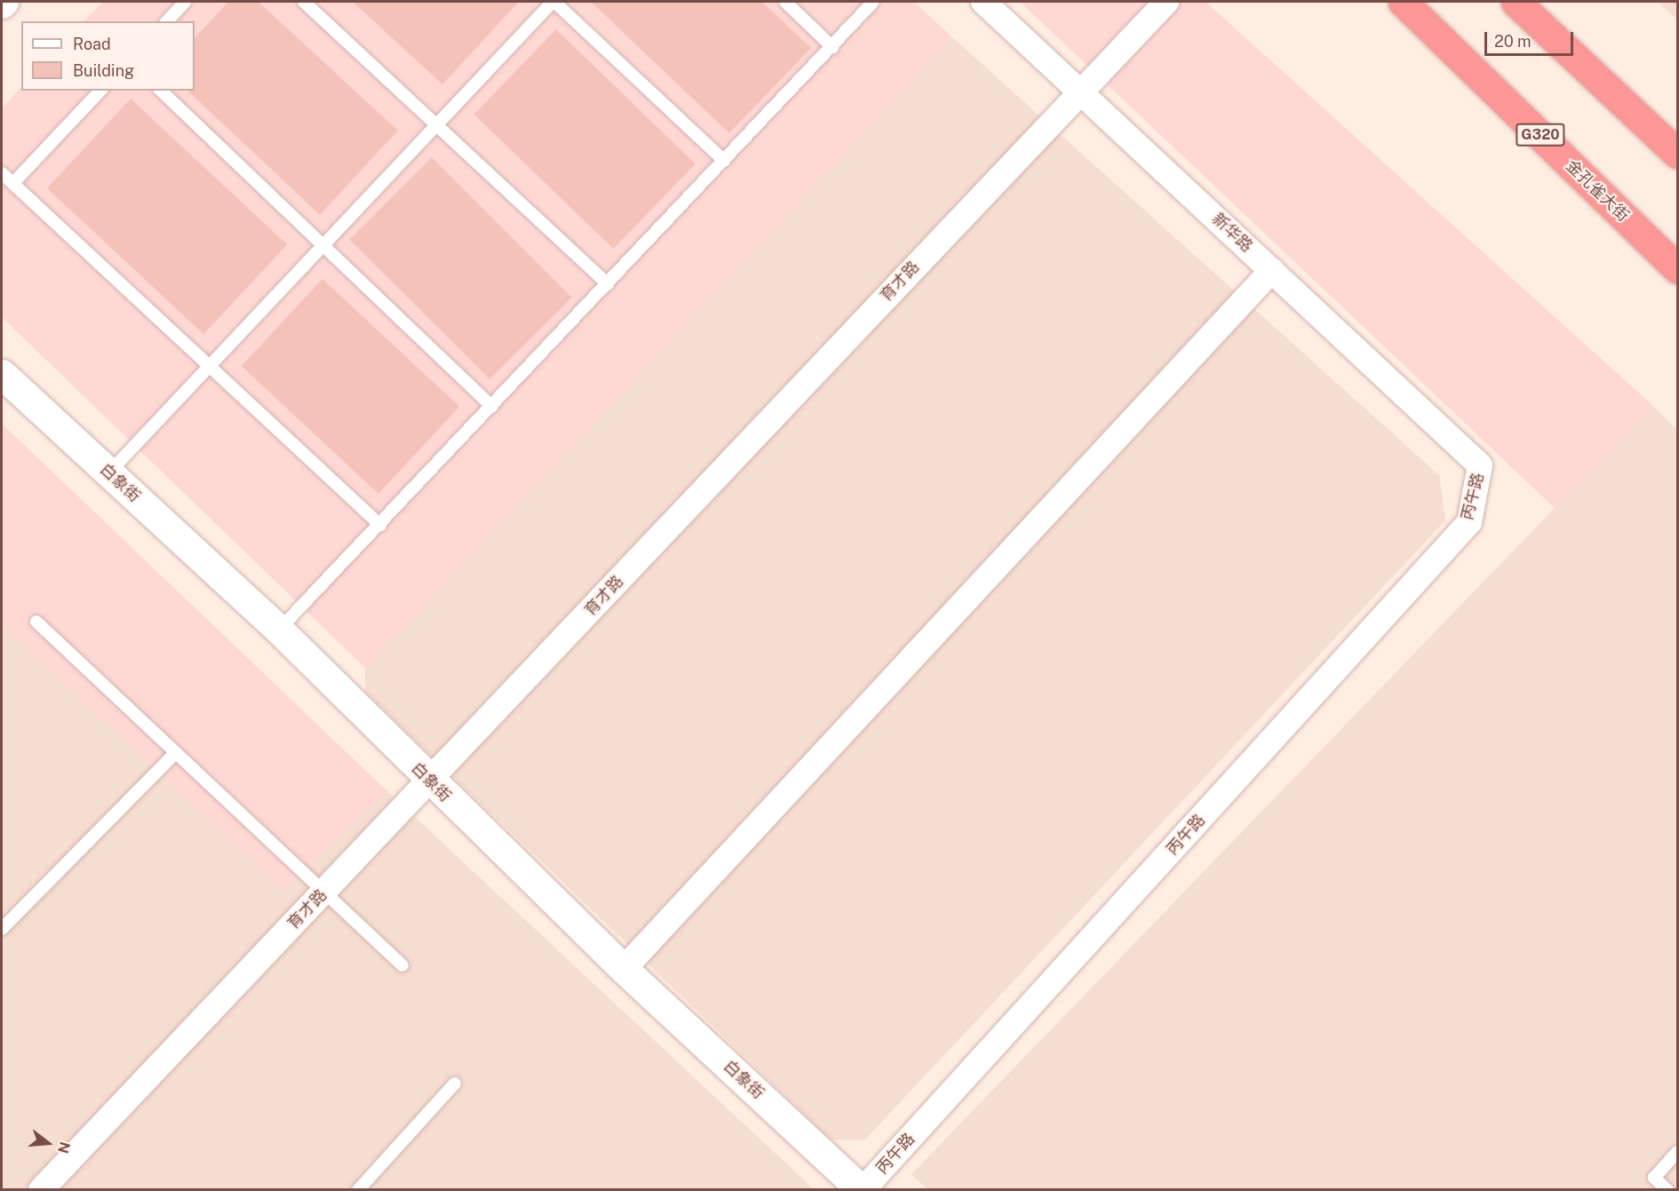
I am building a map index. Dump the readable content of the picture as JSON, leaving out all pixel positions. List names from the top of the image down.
{
  "streets": {
    "highway": ["G320", "金孔雀大街"],
    "street": [
      "新华路",
      "育才路",
      "白象街",
      "丙午路"
    ]
  },
  "crossings": [
    ["新华路", "育才路"],
    ["新华路", "丙午路"],
    ["育才路", "白象街"],
    ["白象街", "丙午路"]
  ],
  "legend": ["Road", "Building"],
  "scale_bar": "20 m",
  "north": "right"
}
